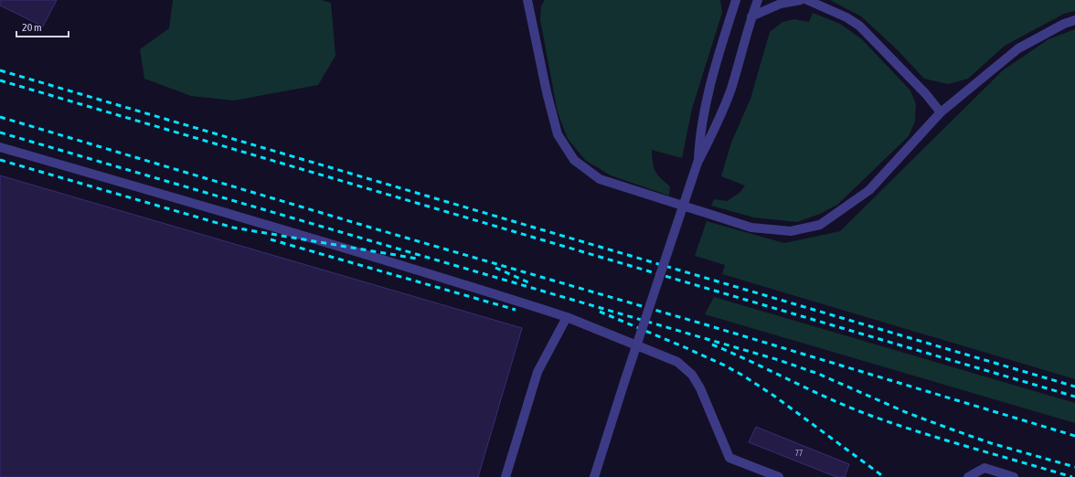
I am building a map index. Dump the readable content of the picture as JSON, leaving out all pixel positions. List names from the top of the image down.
{
  "house_numbers": ["77"],
  "scale_bar": "20 m"
}
